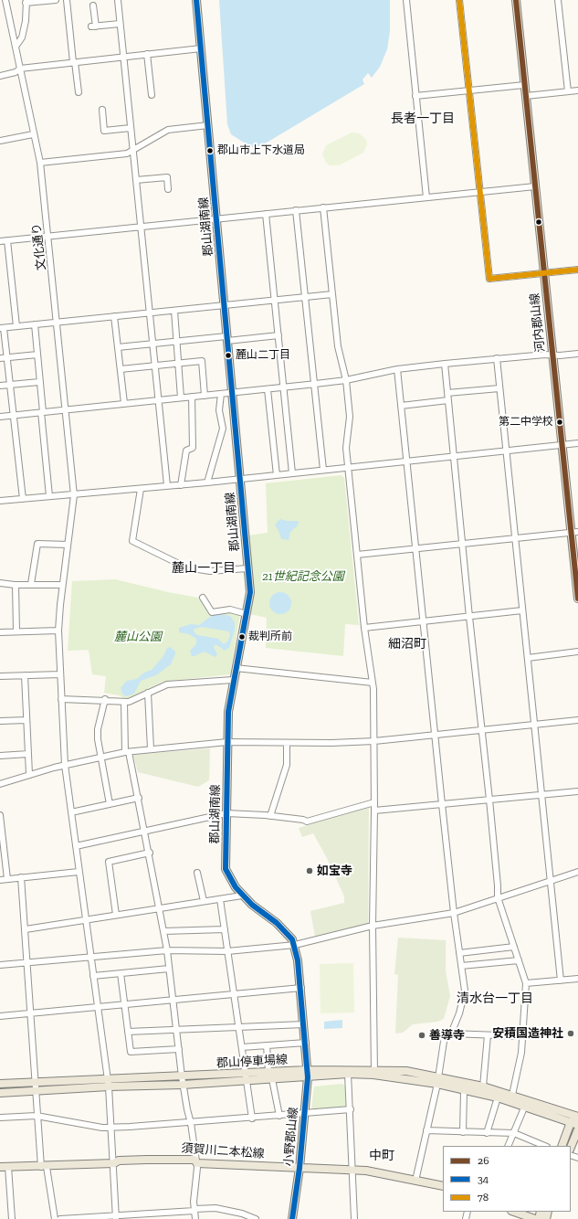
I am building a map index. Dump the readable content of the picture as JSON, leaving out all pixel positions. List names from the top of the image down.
{
  "streets": {
    "main road": [
      "郡山湖南線",
      "河内郡山線",
      "郡山停車場線",
      "小野郡山線",
      "須賀川二本松線"
    ],
    "street": ["文化通り"]
  },
  "crossings": [
    ["郡山湖南線", "郡山停車場線"],
    ["郡山湖南線", "小野郡山線"],
    ["文化通り", "郡山停車場線"],
    ["文化通り", "須賀川二本松線"],
    ["郡山停車場線", "小野郡山線"],
    ["小野郡山線", "須賀川二本松線"]
  ],
  "districts": [
    "長者一丁目",
    "麓山一丁目",
    "細沼町",
    "清水台一丁目",
    "中町"
  ],
  "parks": ["21世紀記念公園", "麓山公園"],
  "places": [
    "郡山市上下水道局",
    "麓山二丁目",
    "第二中学校",
    "裁判所前",
    "如宝寺",
    "安積国造神社",
    "善導寺"
  ],
  "lines": ["transit line 26", "transit line 34", "transit line 78"],
  "legend": ["26", "34", "78"]
}
